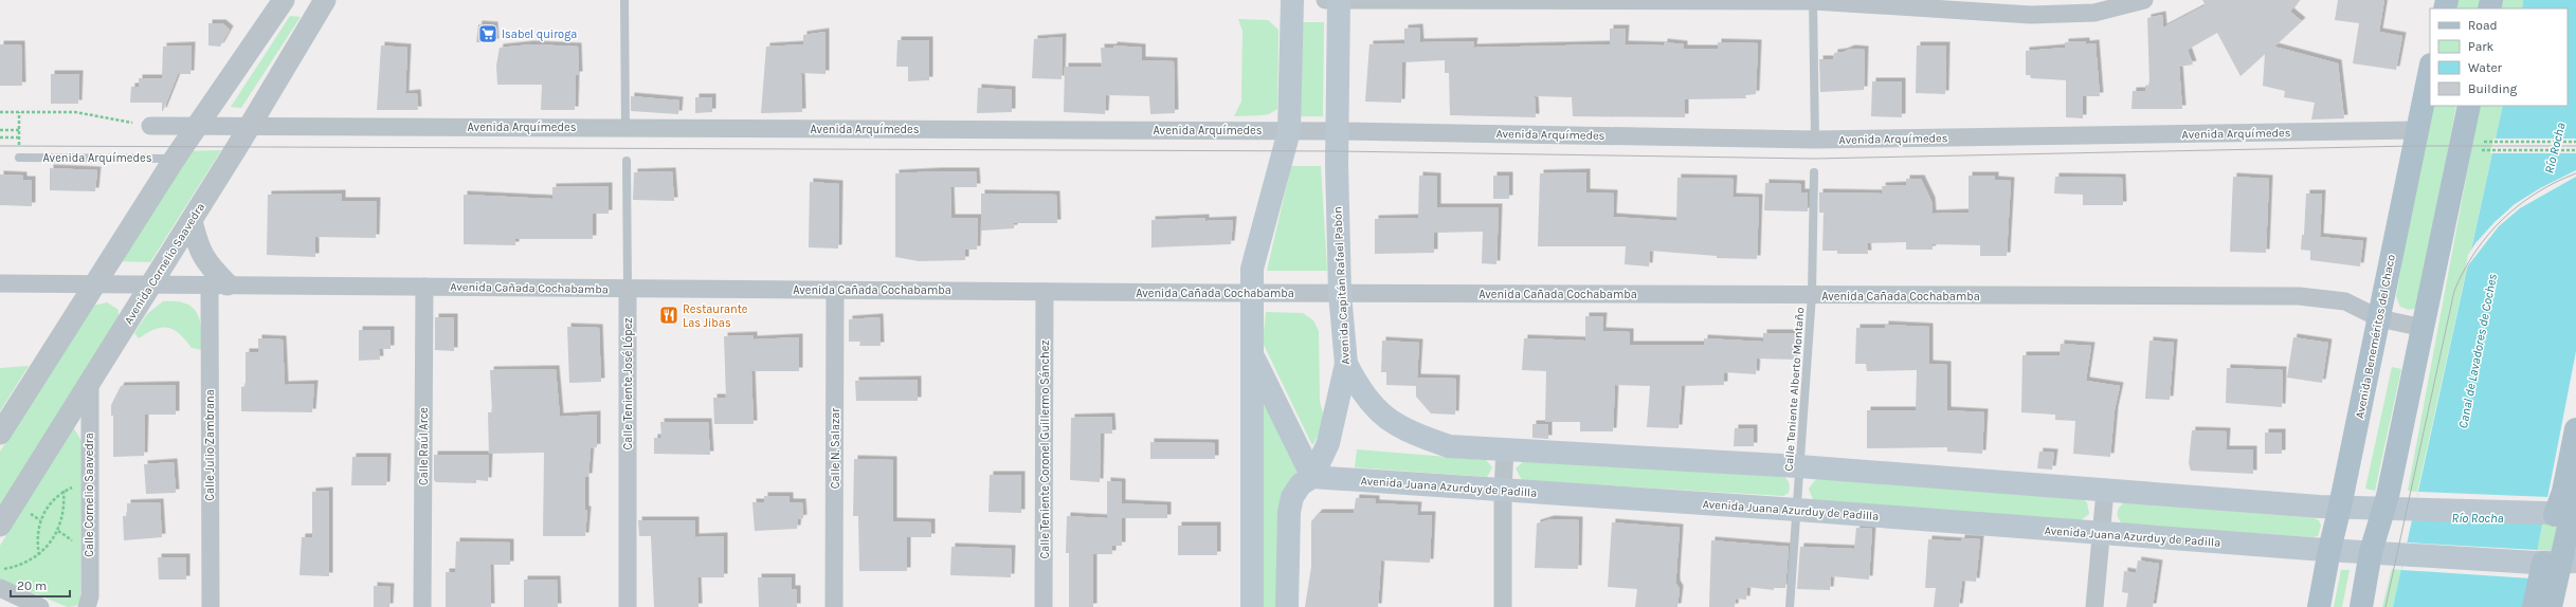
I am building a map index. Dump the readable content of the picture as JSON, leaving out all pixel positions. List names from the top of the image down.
{
  "streets": {
    "main road": ["Avenida Capitán Rafael Pabón", "Avenida Beneméritos del Chaco", "Avenida Juana Azurduy de Padilla"],
    "street": [
      "Avenida Arquímedes",
      "Avenida Cornelio Saavedra",
      "Avenida Cañada Cochabamba",
      "Calle Teniente José López",
      "Calle Julio Zambrana",
      "Calle Raúl Arce",
      "Calle N. Salazar",
      "Calle Teniente Coronel Guillermo Sánchez",
      "Calle Cornelio Saavedra"
    ],
    "lane": ["Calle Teniente Alberto Montaño"]
  },
  "crossings": [
    ["Avenida Arquímedes", "Avenida Cornelio Saavedra"],
    ["Avenida Arquímedes", "Avenida Capitán Rafael Pabón"],
    ["Avenida Arquímedes", "Avenida Beneméritos del Chaco"],
    ["Avenida Cornelio Saavedra", "Avenida Cañada Cochabamba"],
    ["Avenida Cornelio Saavedra", "Calle Cornelio Saavedra"],
    ["Avenida Capitán Rafael Pabón", "Avenida Cañada Cochabamba"],
    ["Avenida Capitán Rafael Pabón", "Avenida Juana Azurduy de Padilla"],
    ["Avenida Cañada Cochabamba", "Avenida Beneméritos del Chaco"],
    ["Avenida Cañada Cochabamba", "Calle Teniente José López"],
    ["Avenida Cañada Cochabamba", "Calle Teniente Alberto Montaño"],
    ["Avenida Cañada Cochabamba", "Calle Julio Zambrana"],
    ["Avenida Cañada Cochabamba", "Calle Raúl Arce"],
    ["Avenida Cañada Cochabamba", "Calle N. Salazar"],
    ["Avenida Cañada Cochabamba", "Calle Teniente Coronel Guillermo Sánchez"],
    ["Avenida Beneméritos del Chaco", "Avenida Juana Azurduy de Padilla"],
    ["Calle Teniente Alberto Montaño", "Avenida Juana Azurduy de Padilla"]
  ],
  "water": ["Río Rocha", "Canal de Lavadores de Coches"],
  "places": {
    "supermarket": ["Isabel quiroga"],
    "restaurant": ["Restaurante Las Jibas"]
  },
  "legend": [
    "Road",
    "Park",
    "Water",
    "Building"
  ],
  "scale_bar": "20 m"
}
